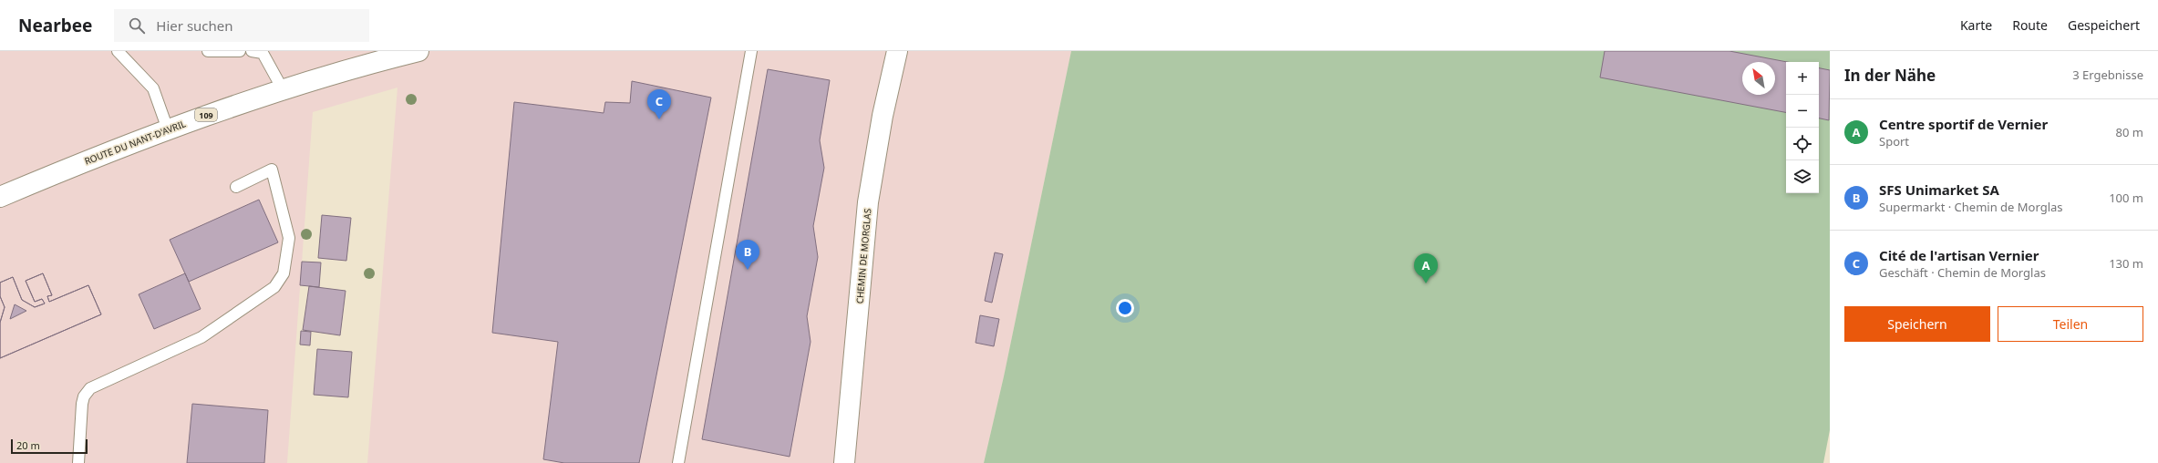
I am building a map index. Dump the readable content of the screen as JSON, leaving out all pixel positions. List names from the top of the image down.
{
  "streets": {
    "main road": ["109", "ROUTE DU NANT-D'AVRIL", "CHEMIN DE MORGLAS"]
  },
  "scale_bar": "20 m",
  "north": "top left",
  "page": {
    "header": "Nearbee",
    "search": "Hier suchen",
    "nav": ["Karte", "Route", "Gespeichert"],
    "heading": ["In der Nähe", "3 Ergebnisse"],
    "map_buttons": ["+", "−"],
    "pins": ["C", "B", "A"],
    "list": [
      {
        "mark": "A",
        "name": "Centre sportif de Vernier",
        "note": "Sport",
        "value": "80 m"
      },
      {
        "mark": "B",
        "name": "SFS Unimarket SA",
        "note": "Supermarkt · Chemin de Morglas",
        "value": "100 m"
      },
      {
        "mark": "C",
        "name": "Cité de l'artisan Vernier",
        "note": "Geschäft · Chemin de Morglas",
        "value": "130 m"
      }
    ],
    "buttons": ["Speichern", "Teilen"],
    "scale": "20 m"
  }
}
